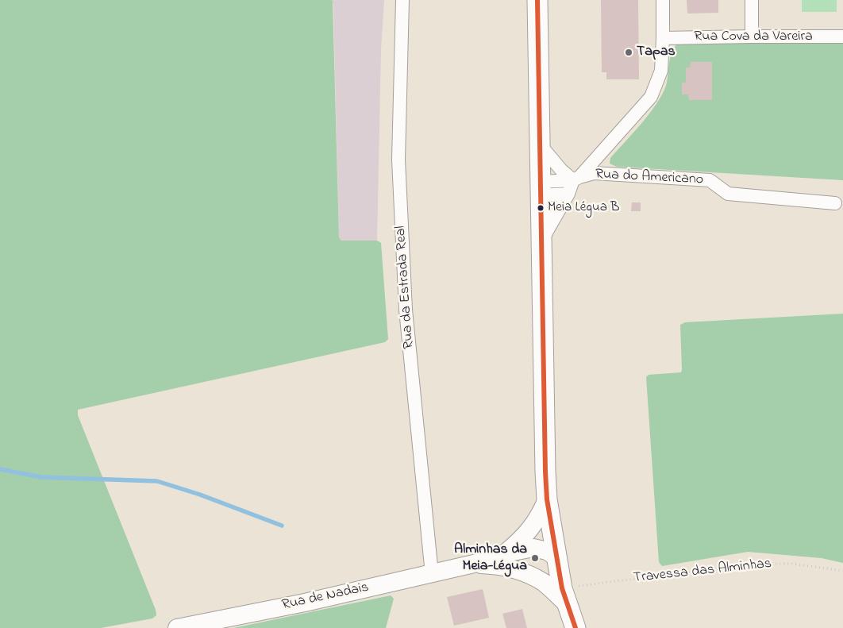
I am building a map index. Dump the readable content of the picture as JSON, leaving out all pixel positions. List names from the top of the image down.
{
  "streets": {
    "street": [
      "Rua Cova da Vareira",
      "Rua do Americano",
      "Rua da Estrada Real",
      "Rua de Nadais"
    ],
    "path": ["Travessa das Alminhas"]
  },
  "crossings": [
    ["Rua da Estrada Real", "Rua de Nadais"],
    ["Travessa das Alminhas", "Rua de Nadais"]
  ],
  "places": ["Tapas", "Meia Légua B", "Alminhas da Meia-Légua"]
}
